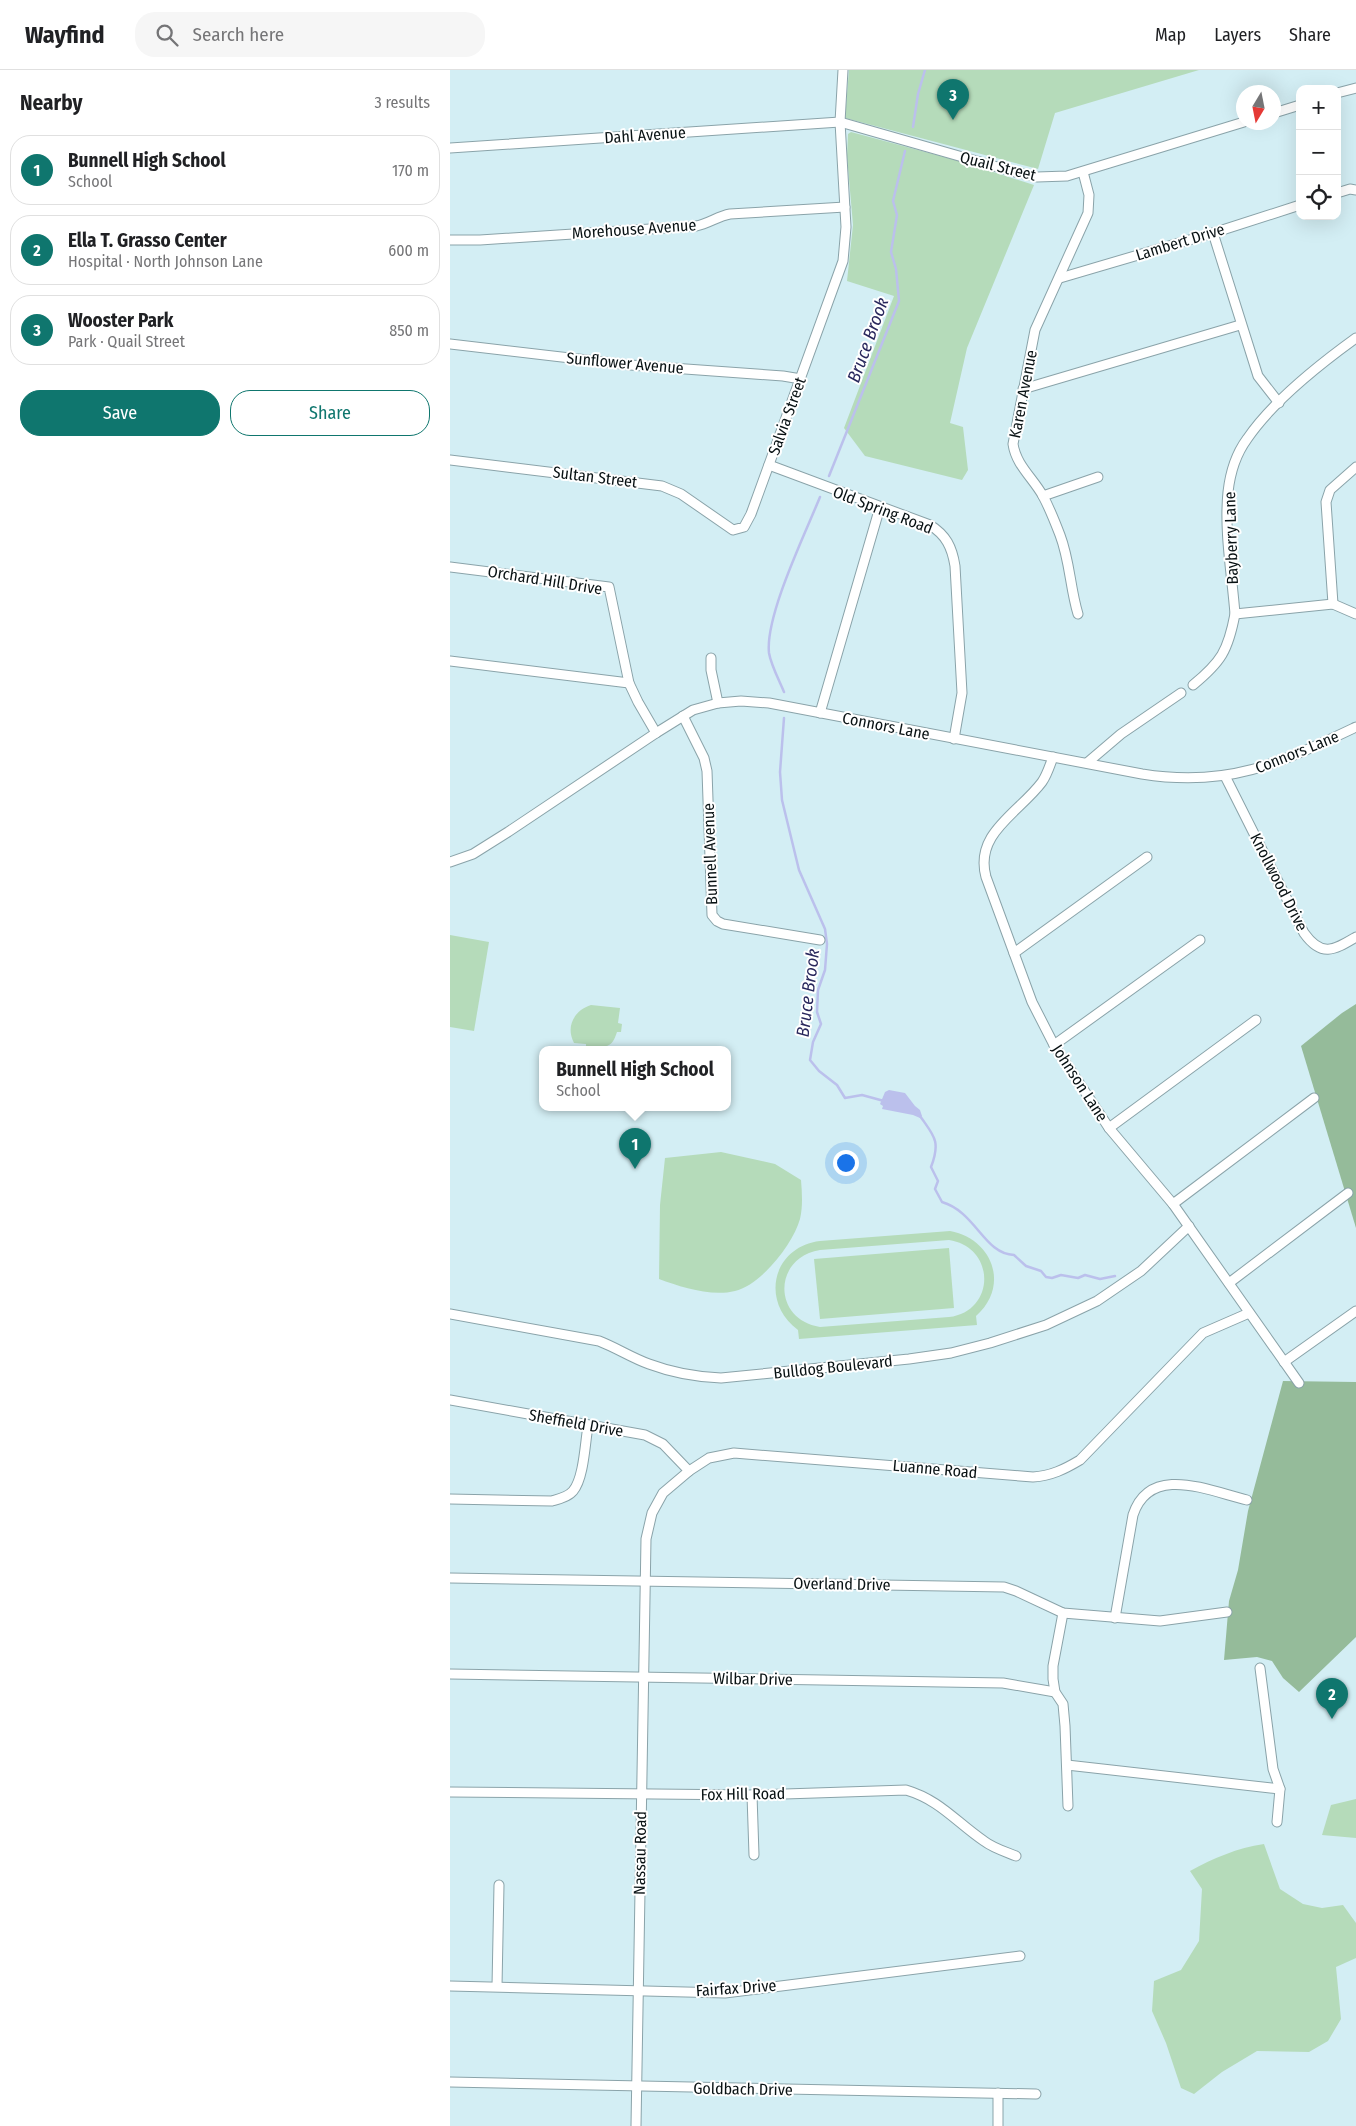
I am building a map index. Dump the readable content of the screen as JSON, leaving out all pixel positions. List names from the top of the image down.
{
  "streets": {
    "street": [
      "Dahl Avenue",
      "Quail Street",
      "Morehouse Avenue",
      "Lambert Drive",
      "Sunflower Avenue",
      "Karen Avenue",
      "Salvia Street",
      "Sultan Street",
      "Old Spring Road",
      "Bayberry Lane",
      "Orchard Hill Drive",
      "Connors Lane",
      "Bunnell Avenue",
      "Knollwood Drive",
      "Johnson Lane",
      "Bulldog Boulevard",
      "Sheffield Drive",
      "Luanne Road",
      "Overland Drive",
      "Wilbar Drive",
      "Fox Hill Road",
      "Nassau Road",
      "Fairfax Drive",
      "Goldbach Drive"
    ]
  },
  "crossings": [
    ["Dahl Avenue", "Quail Street"],
    ["Dahl Avenue", "Salvia Street"],
    ["Quail Street", "Karen Avenue"],
    ["Quail Street", "Salvia Street"],
    ["Morehouse Avenue", "Salvia Street"],
    ["Lambert Drive", "Karen Avenue"],
    ["Sunflower Avenue", "Salvia Street"],
    ["Salvia Street", "Sultan Street"],
    ["Salvia Street", "Old Spring Road"],
    ["Old Spring Road", "Connors Lane"],
    ["Orchard Hill Drive", "Connors Lane"],
    ["Connors Lane", "Bunnell Avenue"],
    ["Connors Lane", "Knollwood Drive"],
    ["Connors Lane", "Johnson Lane"],
    ["Johnson Lane", "Bulldog Boulevard"],
    ["Johnson Lane", "Luanne Road"],
    ["Sheffield Drive", "Luanne Road"],
    ["Luanne Road", "Overland Drive"],
    ["Luanne Road", "Nassau Road"],
    ["Overland Drive", "Nassau Road"],
    ["Wilbar Drive", "Nassau Road"],
    ["Fox Hill Road", "Nassau Road"],
    ["Nassau Road", "Fairfax Drive"],
    ["Nassau Road", "Goldbach Drive"]
  ],
  "water": ["Bruce Brook"],
  "north": "bottom",
  "page": {
    "header": "Wayfind",
    "search": "Search here",
    "nav": ["Map", "Layers", "Share"],
    "heading": ["Nearby", "3 results"],
    "pins": ["3", "1", "2"],
    "map_buttons": ["+", "−"],
    "list": [
      {
        "mark": "1",
        "name": "Bunnell High School",
        "note": "School",
        "value": "170 m"
      },
      {
        "mark": "2",
        "name": "Ella T. Grasso Center",
        "note": "Hospital · North Johnson Lane",
        "value": "600 m"
      },
      {
        "mark": "3",
        "name": "Wooster Park",
        "note": "Park · Quail Street",
        "value": "850 m"
      }
    ],
    "buttons": ["Save", "Share"],
    "popup": ["Bunnell High School", "School"]
  }
}
